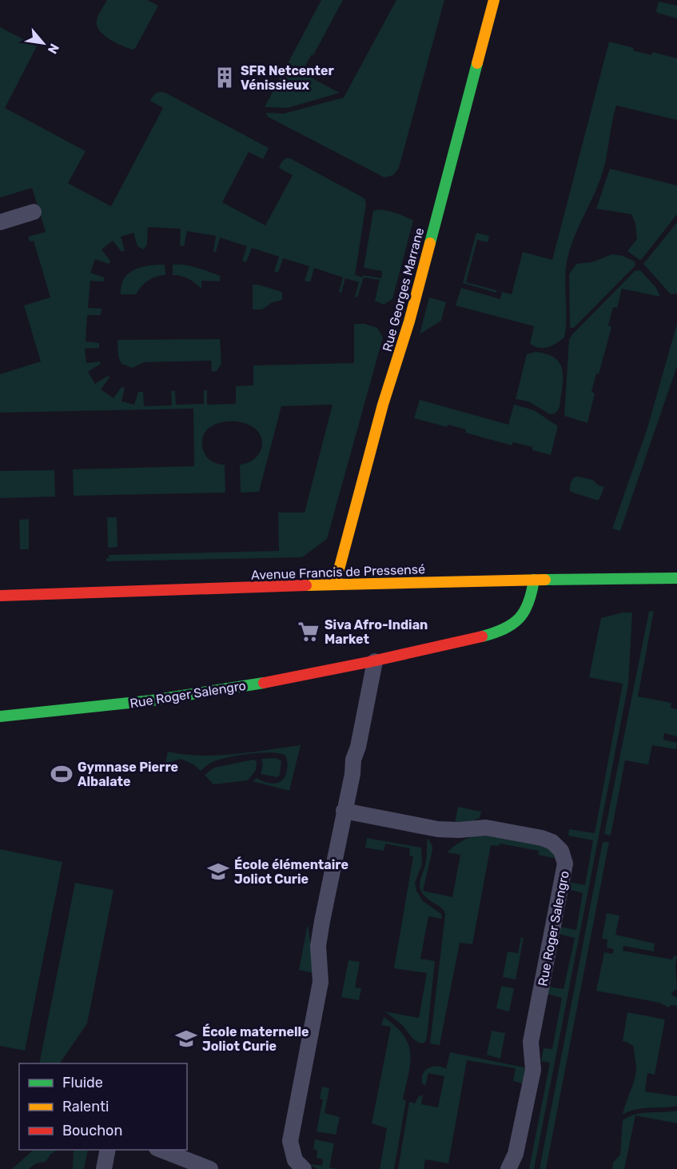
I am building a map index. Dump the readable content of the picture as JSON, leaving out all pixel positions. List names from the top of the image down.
{
  "streets": {
    "street": ["Rue Georges Marrane", "Avenue Francis de Pressensé", "Rue Roger Salengro"]
  },
  "crossings": [
    ["Rue Georges Marrane", "Avenue Francis de Pressensé"],
    ["Avenue Francis de Pressensé", "Rue Roger Salengro"]
  ],
  "places": {
    "building": ["SFR Netcenter Vénissieux"],
    "supermarket": ["Siva Afro-Indian Market"],
    "sports": ["Gymnase Pierre Albalate"],
    "school or university": ["École élémentaire Joliot Curie", "École maternelle Joliot Curie"]
  },
  "legend": ["Fluide", "Ralenti", "Bouchon"],
  "north": "bottom right"
}
